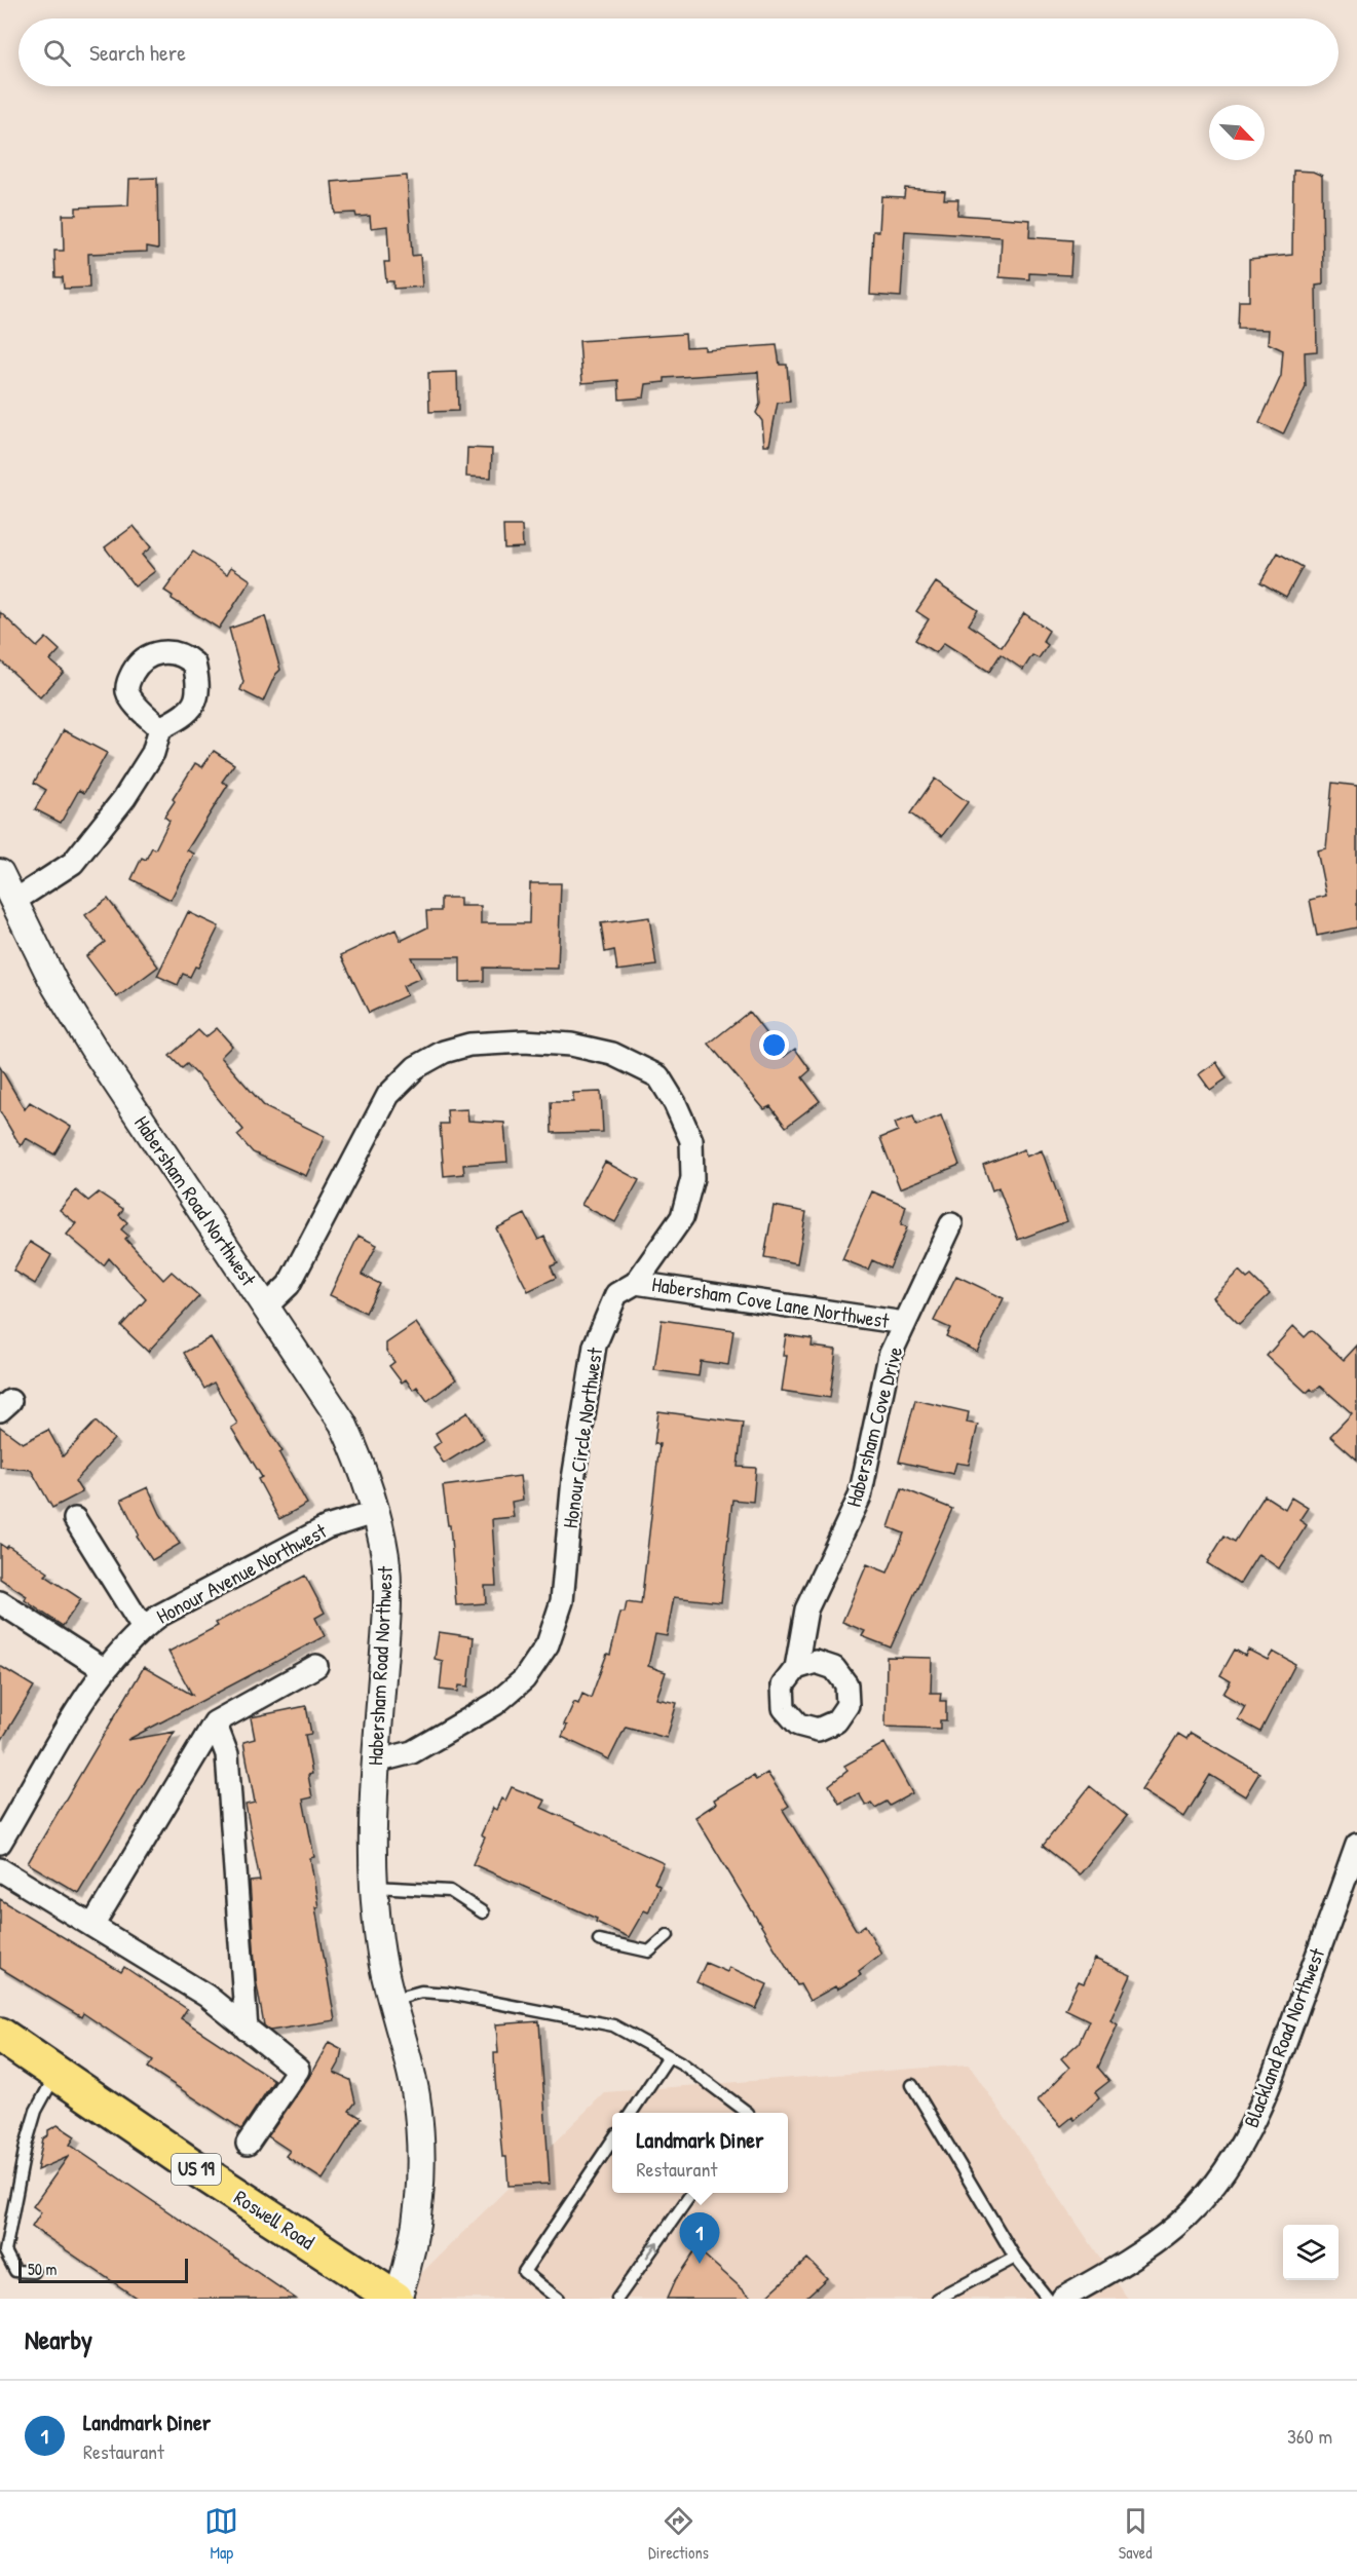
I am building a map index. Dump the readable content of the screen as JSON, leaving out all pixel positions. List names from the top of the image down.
{
  "streets": {
    "main road": ["US 19", "Roswell Road"],
    "street": [
      "Habersham Road Northwest",
      "Habersham Cove Lane Northwest",
      "Habersham Cove Drive",
      "Honour Circle Northwest",
      "Honour Avenue Northwest",
      "Blackland Road Northwest"
    ]
  },
  "crossings": [
    ["Habersham Road Northwest", "Honour Circle Northwest"],
    ["Habersham Road Northwest", "Honour Avenue Northwest"],
    ["Habersham Road Northwest", "Roswell Road"],
    ["Habersham Cove Lane Northwest", "Habersham Cove Drive"],
    ["Habersham Cove Lane Northwest", "Honour Circle Northwest"]
  ],
  "scale_bar": "50 m",
  "north": "bottom right",
  "page": {
    "search": "Search here",
    "popup": ["Landmark Diner", "Restaurant"],
    "pins": "1",
    "scale": "50 m",
    "heading": "Nearby",
    "list": [
      {
        "mark": "1",
        "name": "Landmark Diner",
        "note": "Restaurant",
        "value": "360 m"
      }
    ],
    "nav": ["Map", "Directions", "Saved"]
  }
}
